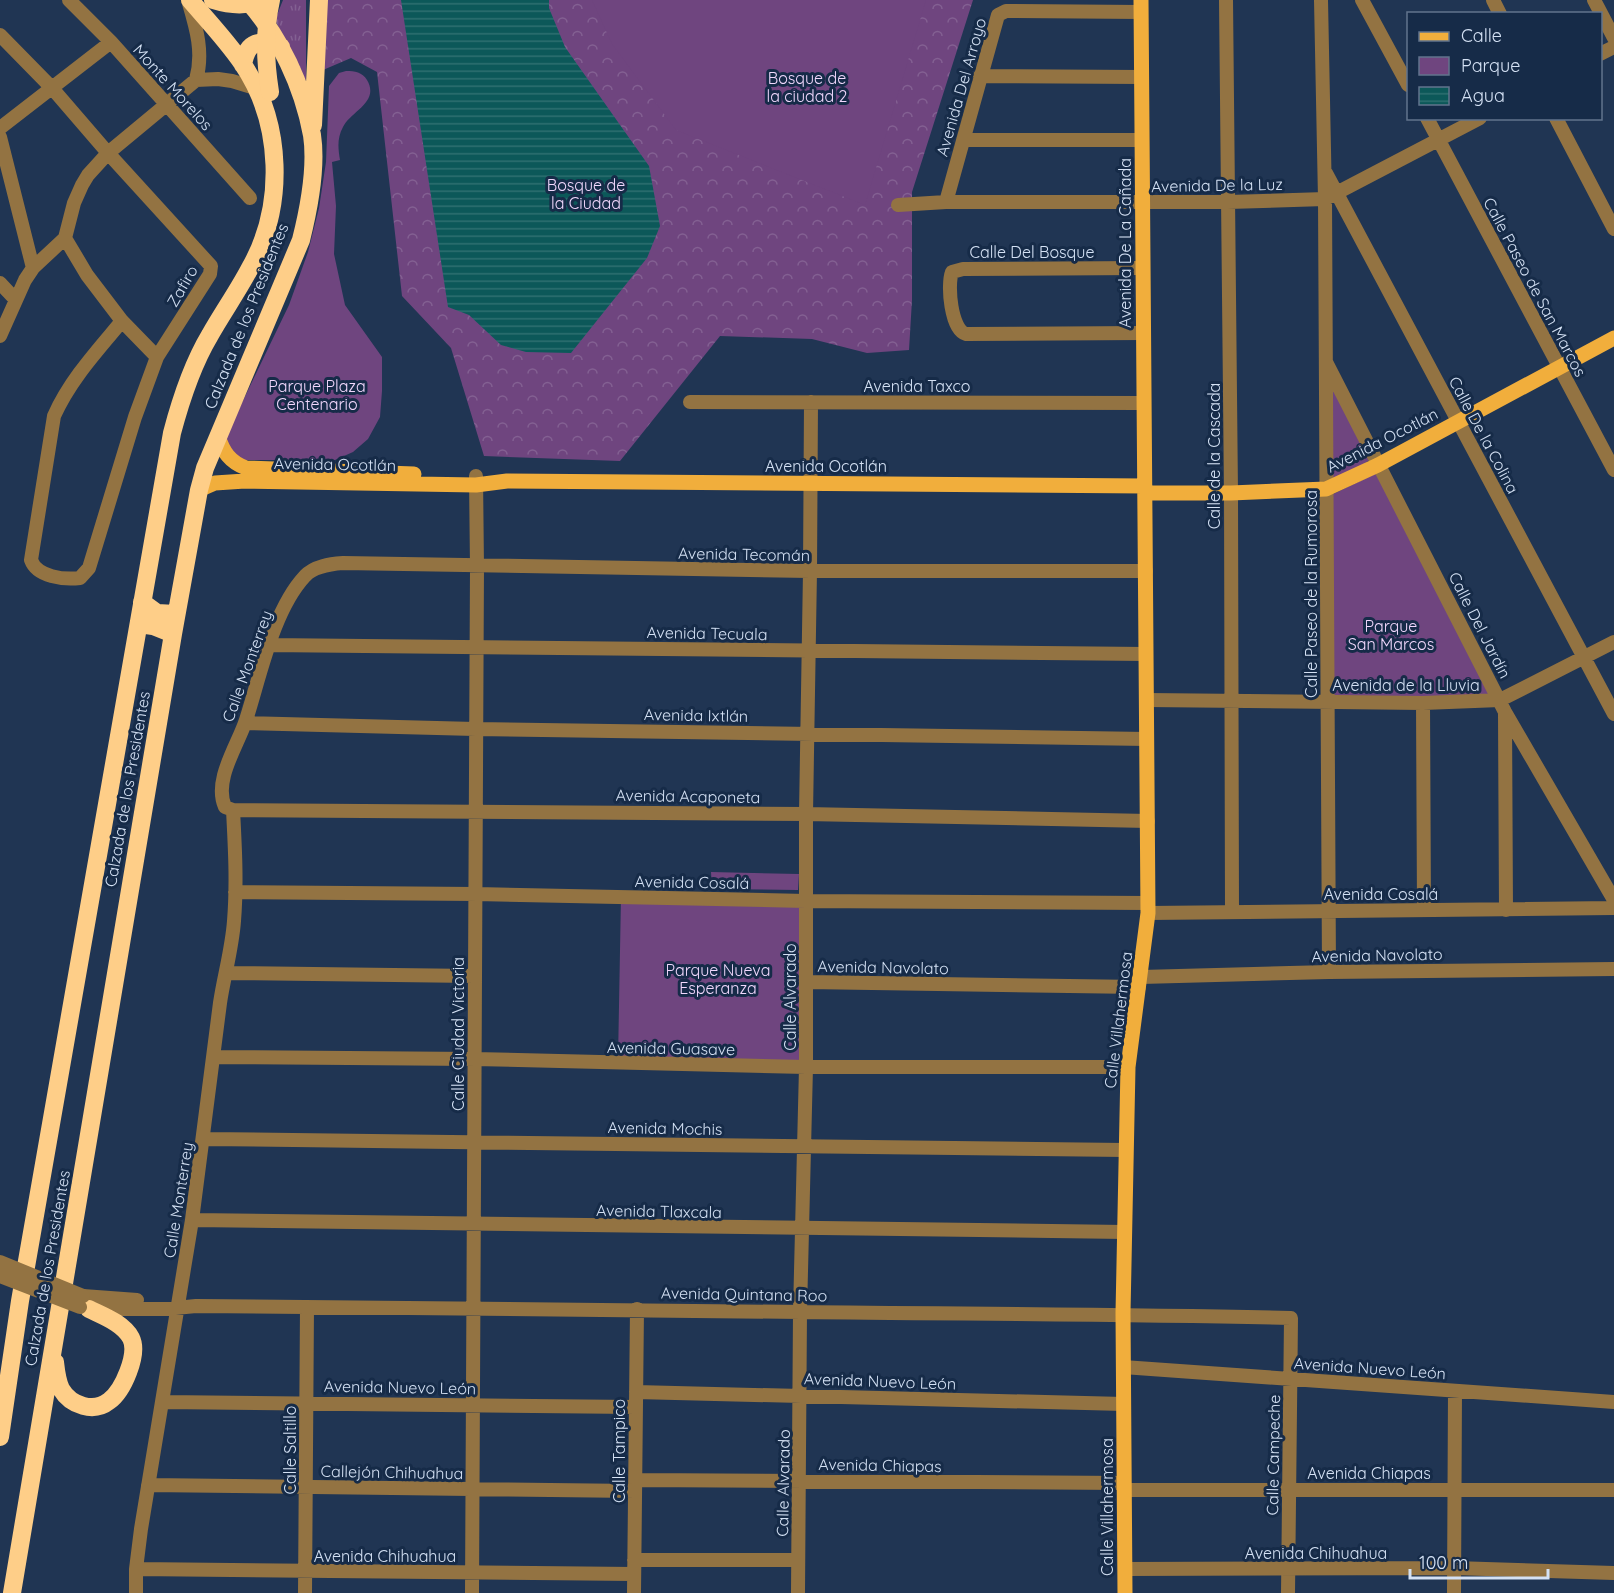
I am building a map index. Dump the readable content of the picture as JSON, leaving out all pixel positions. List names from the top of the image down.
{
  "streets": {
    "highway": ["Calzada de los Presidentes"],
    "main road": ["Avenida De La Cañada", "Avenida Ocotlán", "Calle Villahermosa"],
    "street": [
      "Monte Morelos",
      "Avenida Del Arroyo",
      "Avenida De la Luz",
      "Calle Del Bosque",
      "Zafiro",
      "Calle Paseo de San Marcos",
      "Avenida Taxco",
      "Calle De la Colina",
      "Calle de la Cascada",
      "Avenida Tecomán",
      "Calle Paseo de la Rumorosa",
      "Calle Del Jardín",
      "Avenida Tecuala",
      "Calle Monterrey",
      "Avenida de la Lluvia",
      "Avenida Ixtlán",
      "Avenida Acaponeta",
      "Avenida Cosalá",
      "Avenida Navolato",
      "Calle Alvarado",
      "Calle Ciudad Victoria",
      "Avenida Guasave",
      "Avenida Mochis",
      "Avenida Tlaxcala",
      "Avenida Quintana Roo",
      "Avenida Nuevo León",
      "Calle Saltillo",
      "Calle Tampico",
      "Calle Campeche",
      "Avenida Chiapas",
      "Callejón Chihuahua",
      "Avenida Chihuahua"
    ]
  },
  "crossings": [
    ["Avenida Del Arroyo", "Avenida De la Luz"],
    ["Avenida Del Arroyo", "Avenida De La Cañada"],
    ["Avenida De la Luz", "Avenida De La Cañada"],
    ["Avenida De la Luz", "Calle Paseo de San Marcos"],
    ["Avenida De la Luz", "Calle De la Colina"],
    ["Avenida De la Luz", "Calle de la Cascada"],
    ["Avenida De la Luz", "Calle Paseo de la Rumorosa"],
    ["Avenida De La Cañada", "Calle Del Bosque"],
    ["Avenida De La Cañada", "Avenida Taxco"],
    ["Avenida De La Cañada", "Avenida Ocotlán"],
    ["Avenida De La Cañada", "Calle Villahermosa"],
    ["Calle Paseo de San Marcos", "Avenida Ocotlán"],
    ["Calzada de los Presidentes", "Avenida Ocotlán"],
    ["Avenida Taxco", "Calle Alvarado"],
    ["Calle De la Colina", "Avenida Ocotlán"],
    ["Calle De la Colina", "Calle Paseo de la Rumorosa"],
    ["Calle De la Colina", "Avenida de la Lluvia"],
    ["Avenida Ocotlán", "Calle de la Cascada"],
    ["Avenida Ocotlán", "Calle Paseo de la Rumorosa"],
    ["Avenida Ocotlán", "Calle Del Jardín"],
    ["Avenida Ocotlán", "Calle Alvarado"],
    ["Avenida Ocotlán", "Calle Villahermosa"],
    ["Avenida Ocotlán", "Calle Ciudad Victoria"],
    ["Calle de la Cascada", "Avenida de la Lluvia"],
    ["Calle de la Cascada", "Avenida Cosalá"],
    ["Avenida Tecomán", "Calle Monterrey"],
    ["Avenida Tecomán", "Calle Alvarado"],
    ["Avenida Tecomán", "Calle Villahermosa"],
    ["Avenida Tecomán", "Calle Ciudad Victoria"],
    ["Calle Paseo de la Rumorosa", "Calle Del Jardín"],
    ["Calle Paseo de la Rumorosa", "Avenida de la Lluvia"],
    ["Calle Paseo de la Rumorosa", "Avenida Cosalá"],
    ["Calle Paseo de la Rumorosa", "Avenida Navolato"],
    ["Calle Del Jardín", "Avenida de la Lluvia"],
    ["Calle Del Jardín", "Avenida Cosalá"],
    ["Avenida Tecuala", "Calle Monterrey"],
    ["Avenida Tecuala", "Calle Alvarado"],
    ["Avenida Tecuala", "Calle Villahermosa"],
    ["Avenida Tecuala", "Calle Ciudad Victoria"],
    ["Calle Monterrey", "Avenida Ixtlán"],
    ["Calle Monterrey", "Avenida Acaponeta"],
    ["Calle Monterrey", "Avenida Cosalá"],
    ["Calle Monterrey", "Avenida Guasave"],
    ["Calle Monterrey", "Avenida Mochis"],
    ["Calle Monterrey", "Avenida Tlaxcala"],
    ["Calle Monterrey", "Avenida Quintana Roo"],
    ["Calle Monterrey", "Avenida Nuevo León"],
    ["Calle Monterrey", "Callejón Chihuahua"],
    ["Calle Monterrey", "Avenida Chihuahua"],
    ["Avenida de la Lluvia", "Calle Villahermosa"],
    ["Avenida Ixtlán", "Calle Alvarado"],
    ["Avenida Ixtlán", "Calle Villahermosa"],
    ["Avenida Ixtlán", "Calle Ciudad Victoria"],
    ["Avenida Acaponeta", "Calle Alvarado"],
    ["Avenida Acaponeta", "Calle Villahermosa"],
    ["Avenida Acaponeta", "Calle Ciudad Victoria"],
    ["Avenida Cosalá", "Calle Alvarado"],
    ["Avenida Cosalá", "Calle Villahermosa"],
    ["Avenida Cosalá", "Calle Ciudad Victoria"],
    ["Avenida Navolato", "Calle Alvarado"],
    ["Avenida Navolato", "Calle Villahermosa"],
    ["Calle Alvarado", "Avenida Guasave"],
    ["Calle Alvarado", "Avenida Mochis"],
    ["Calle Alvarado", "Avenida Tlaxcala"],
    ["Calle Alvarado", "Avenida Quintana Roo"],
    ["Calle Alvarado", "Avenida Nuevo León"],
    ["Calle Alvarado", "Avenida Chiapas"],
    ["Calle Villahermosa", "Avenida Guasave"],
    ["Calle Villahermosa", "Avenida Mochis"],
    ["Calle Villahermosa", "Avenida Tlaxcala"],
    ["Calle Villahermosa", "Avenida Quintana Roo"],
    ["Calle Villahermosa", "Avenida Nuevo León"],
    ["Calle Villahermosa", "Avenida Chiapas"],
    ["Calle Villahermosa", "Avenida Chihuahua"],
    ["Calle Ciudad Victoria", "Avenida Guasave"],
    ["Calle Ciudad Victoria", "Avenida Mochis"],
    ["Calle Ciudad Victoria", "Avenida Tlaxcala"],
    ["Calle Ciudad Victoria", "Avenida Quintana Roo"],
    ["Calle Ciudad Victoria", "Avenida Nuevo León"],
    ["Calle Ciudad Victoria", "Callejón Chihuahua"],
    ["Calle Ciudad Victoria", "Avenida Chihuahua"],
    ["Avenida Quintana Roo", "Calle Saltillo"],
    ["Avenida Quintana Roo", "Calle Tampico"],
    ["Avenida Quintana Roo", "Calle Campeche"],
    ["Avenida Nuevo León", "Calle Saltillo"],
    ["Avenida Nuevo León", "Calle Tampico"],
    ["Avenida Nuevo León", "Calle Campeche"],
    ["Calle Saltillo", "Callejón Chihuahua"],
    ["Calle Saltillo", "Avenida Chihuahua"],
    ["Calle Tampico", "Avenida Chiapas"],
    ["Calle Tampico", "Callejón Chihuahua"],
    ["Calle Tampico", "Avenida Chihuahua"],
    ["Calle Campeche", "Avenida Chiapas"],
    ["Calle Campeche", "Avenida Chihuahua"],
    ["Avenida Chiapas", "Callejón Chihuahua"]
  ],
  "parks": [
    "Bosque de la ciudad 2",
    "Bosque de la Ciudad",
    "Parque Plaza Centenario",
    "Parque San Marcos",
    "Parque Nueva Esperanza"
  ],
  "legend": ["Calle", "Parque", "Agua"],
  "scale_bar": "100 m"
}
